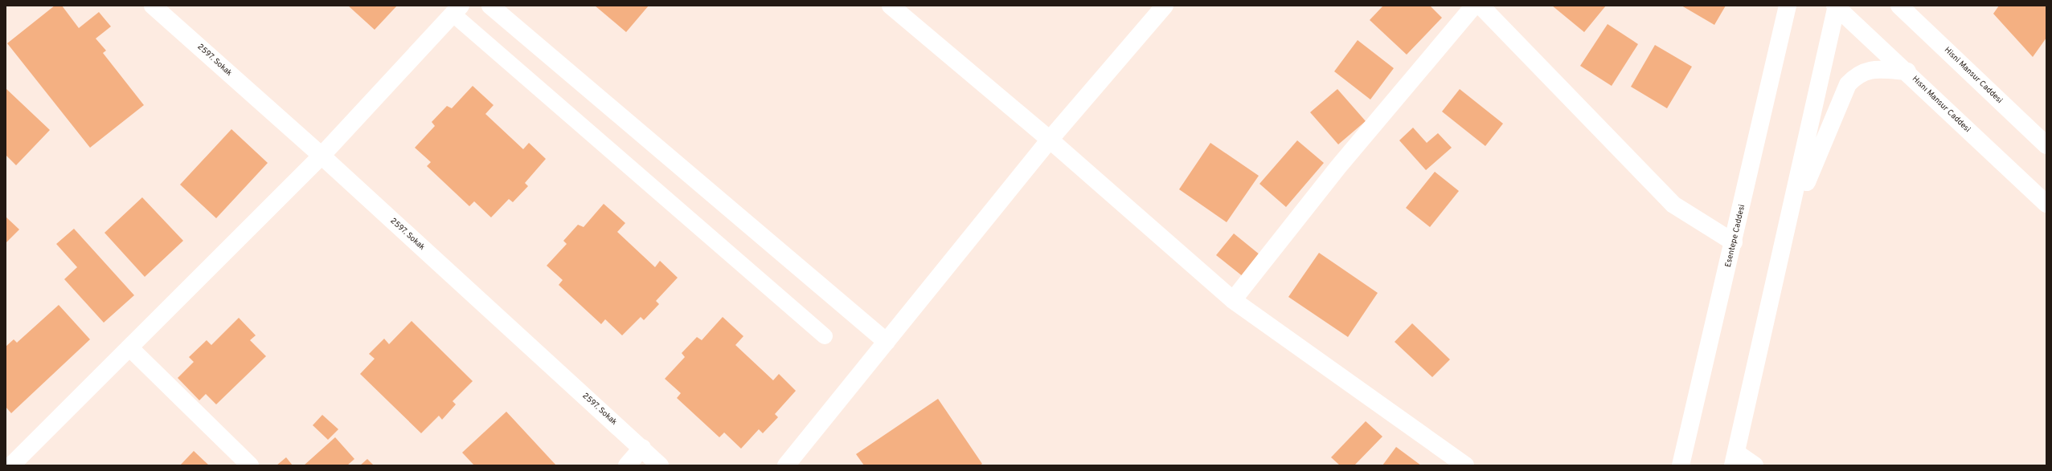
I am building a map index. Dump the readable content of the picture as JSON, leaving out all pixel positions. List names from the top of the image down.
{
  "streets": {
    "street": [
      "2597. Sokak",
      "Hisni Mansur Caddesi",
      "Hısnı Mansur Caddesi",
      "Esentepe Caddesi"
    ]
  }
}
